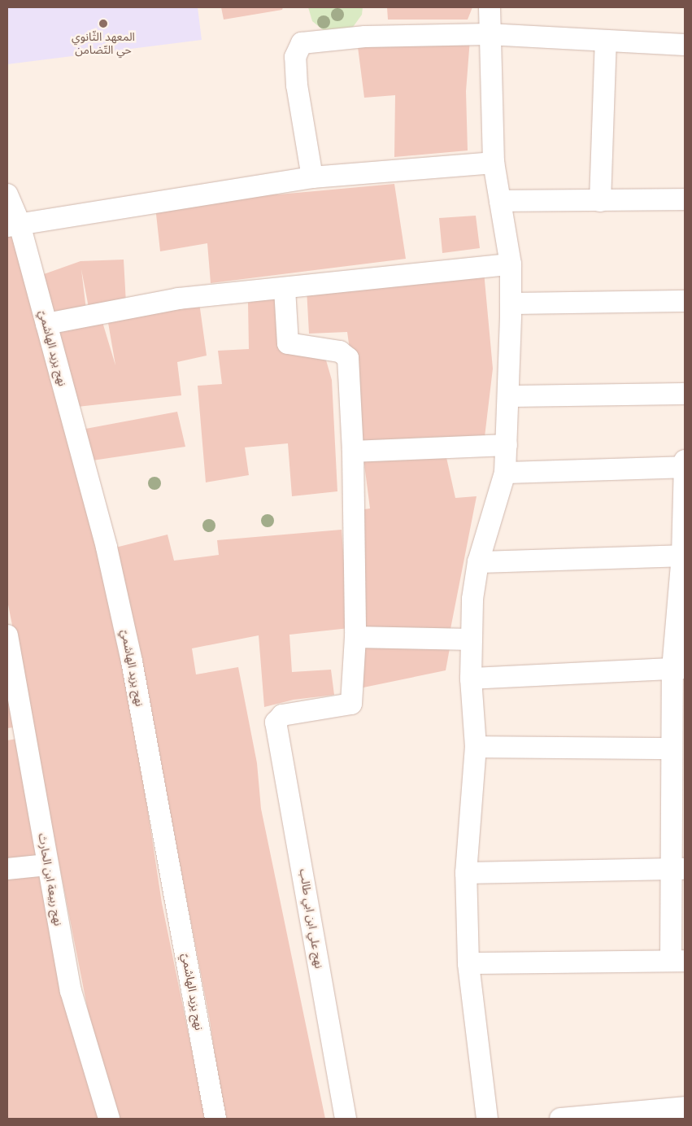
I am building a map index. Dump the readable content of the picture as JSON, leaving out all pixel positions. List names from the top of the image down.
{
  "streets": {
    "street": ["نهج يزيد الهاشميّ", "نهج ربيعة ابن الحارث", "نهج علي ابن ابي طالب"]
  },
  "places": ["المعهد الثّانوي حي التّضامن"]
}
